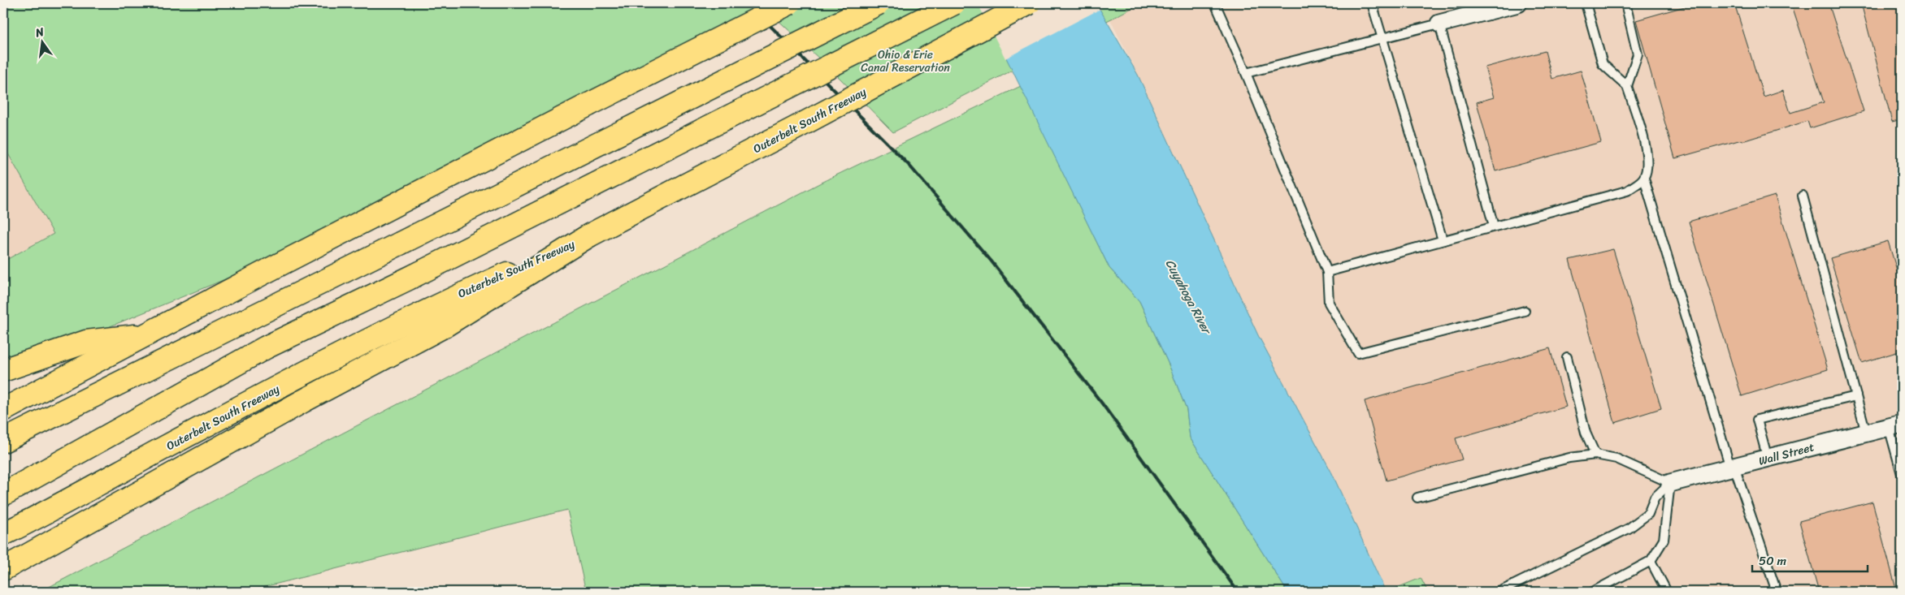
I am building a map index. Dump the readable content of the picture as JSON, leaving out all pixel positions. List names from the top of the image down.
{
  "streets": {
    "highway": ["Outerbelt South Freeway"],
    "street": ["Wall Street"]
  },
  "water": ["Cuyahoga River"],
  "parks": ["Ohio & Erie Canal Reservation"],
  "scale_bar": "50 m",
  "north": "top"
}
